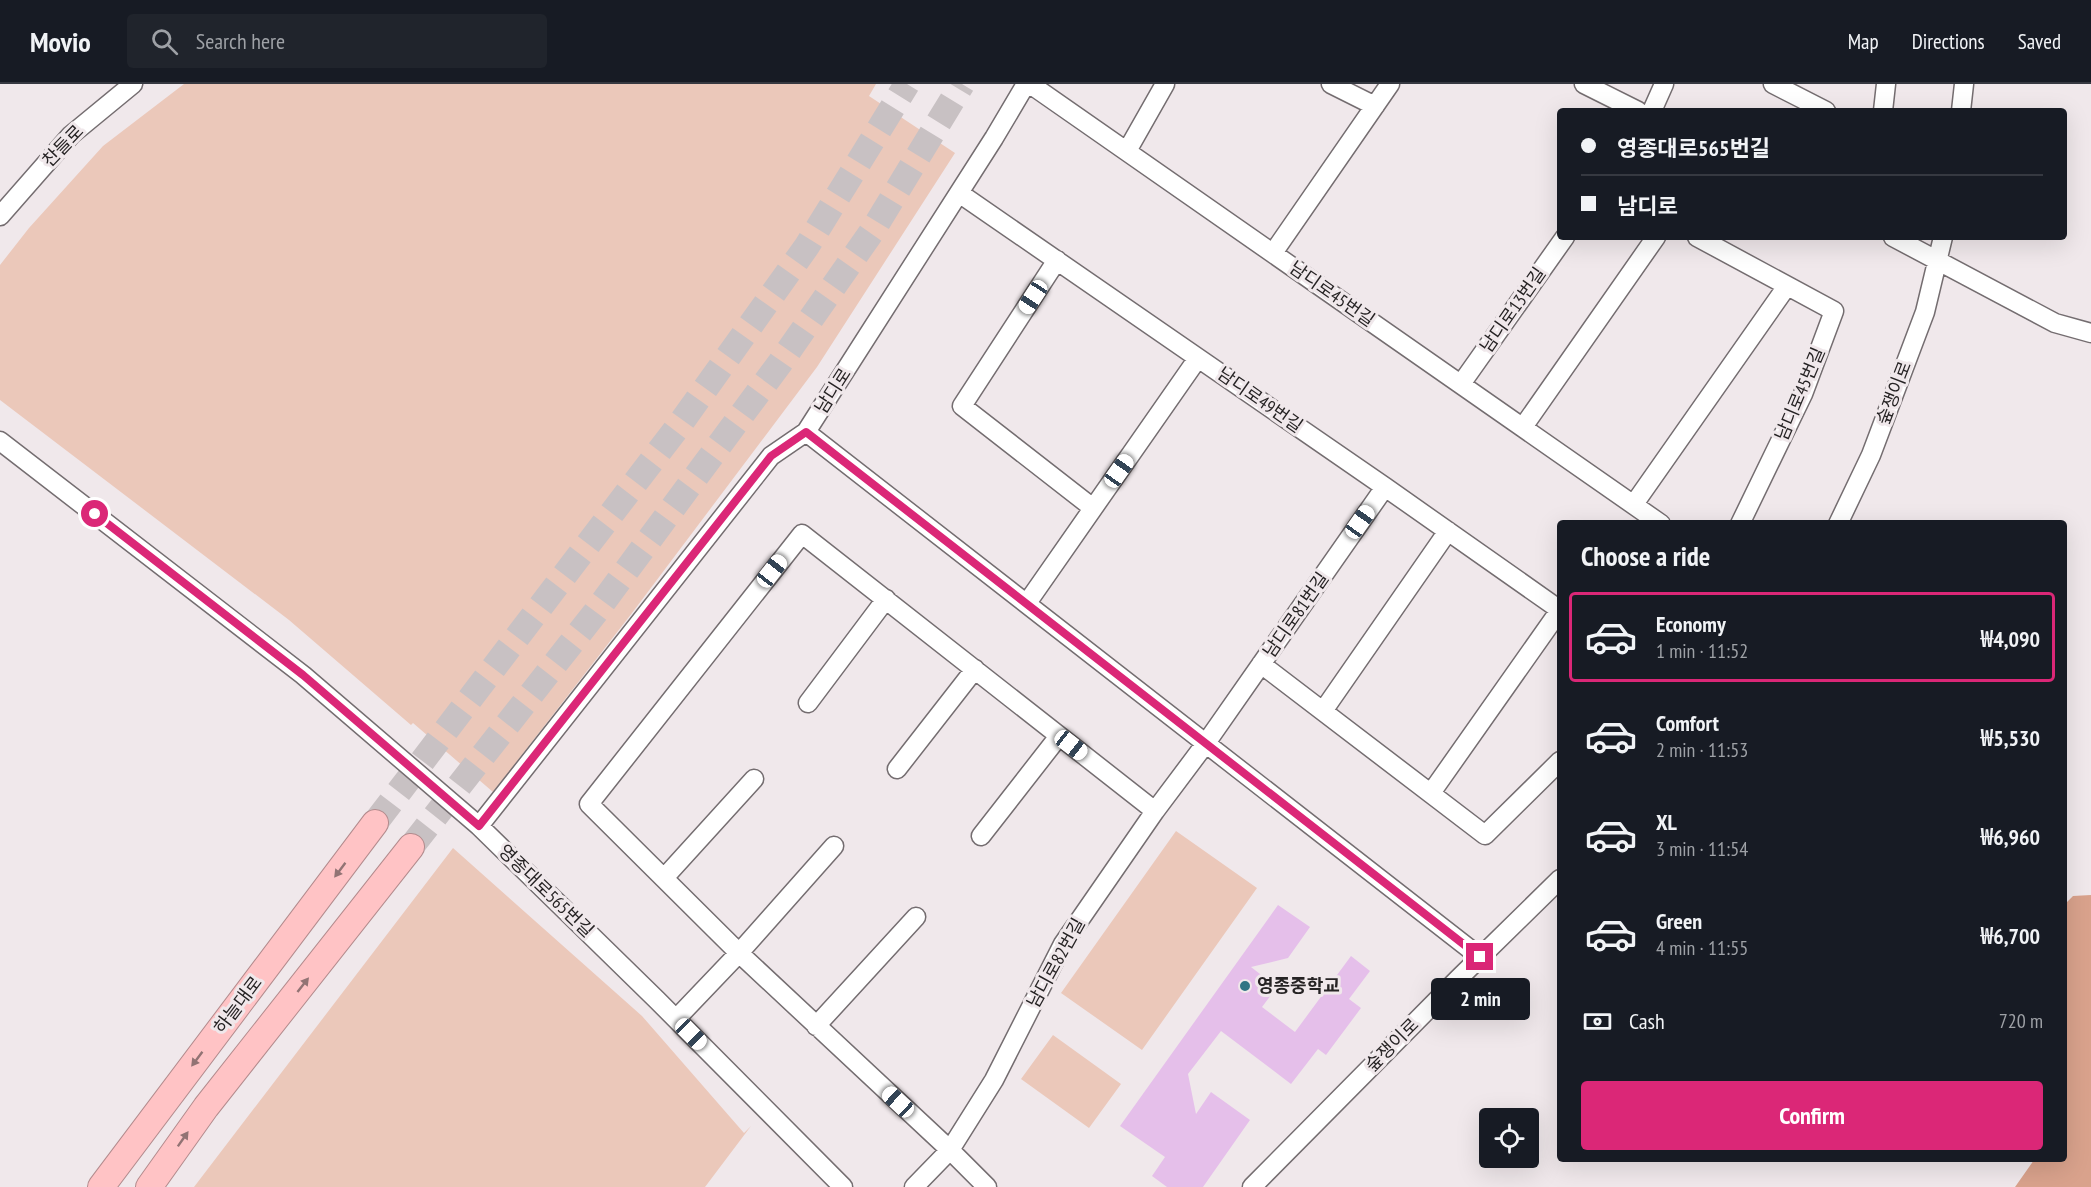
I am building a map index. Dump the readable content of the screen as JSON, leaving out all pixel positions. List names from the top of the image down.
{
  "streets": {
    "highway": ["하늘대로"],
    "street": [
      "찬들로",
      "남디로45번길",
      "남디로13번길",
      "남디로",
      "숲쟁이로",
      "남디로49번길",
      "남디로81번길",
      "영종대로565번길",
      "남디로82번길"
    ]
  },
  "crossings": [
    ["남디로45번길", "남디로13번길"],
    ["남디로45번길", "남디로"],
    ["남디로", "숲쟁이로"],
    ["남디로", "남디로49번길"],
    ["남디로", "남디로81번길"],
    ["남디로", "남디로82번길"],
    ["남디로49번길", "남디로81번길"],
    ["남디로81번길", "남디로82번길"]
  ],
  "places": ["영종중학교"],
  "page": {
    "header": "Movio",
    "search": "Search here",
    "nav": ["Map", "Directions", "Saved"],
    "banner": ["영종대로565번길", "남디로"],
    "heading": "Choose a ride",
    "list": [
      {
        "name": "Economy",
        "note": "1 min · 11:52",
        "value": "₩4,090"
      },
      {
        "name": "Comfort",
        "note": "2 min · 11:53",
        "value": "₩5,530"
      },
      {
        "name": "XL",
        "note": "3 min · 11:54",
        "value": "₩6,960"
      },
      {
        "name": "Green",
        "note": "4 min · 11:55",
        "value": "₩6,700"
      }
    ],
    "bubble": "2 min",
    "pay": ["Cash", "720 m"],
    "buttons": "Confirm"
  }
}
